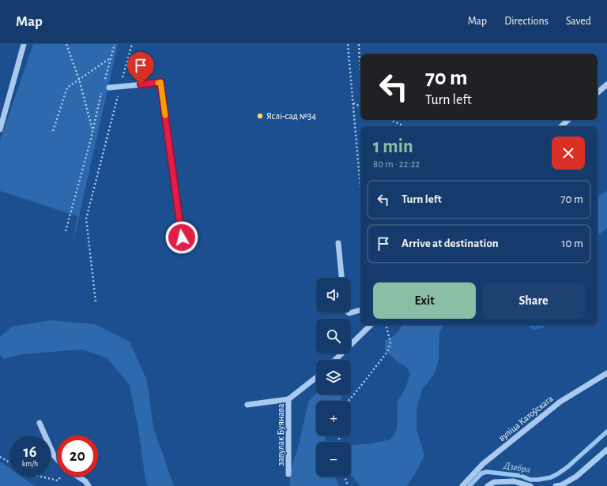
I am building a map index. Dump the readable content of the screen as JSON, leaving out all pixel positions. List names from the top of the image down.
{
  "streets": {
    "street": ["вуліца Катоўскага", "завулак Буянава"]
  },
  "water": ["Дзебра"],
  "places": ["Яслі-сад №34"],
  "page": {
    "header": "Map",
    "nav": ["Map", "Directions", "Saved"],
    "turn": ["70 m", "Turn left"],
    "heading": ["1 min", "80 m · 22:22"],
    "list": [
      {
        "name": "Turn left",
        "value": "70 m"
      },
      {
        "name": "Arrive at destination",
        "value": "10 m"
      }
    ],
    "buttons": ["Exit", "Share"],
    "map_buttons": ["+", "−"],
    "speed": "16 km/h",
    "limit": "20"
  }
}
